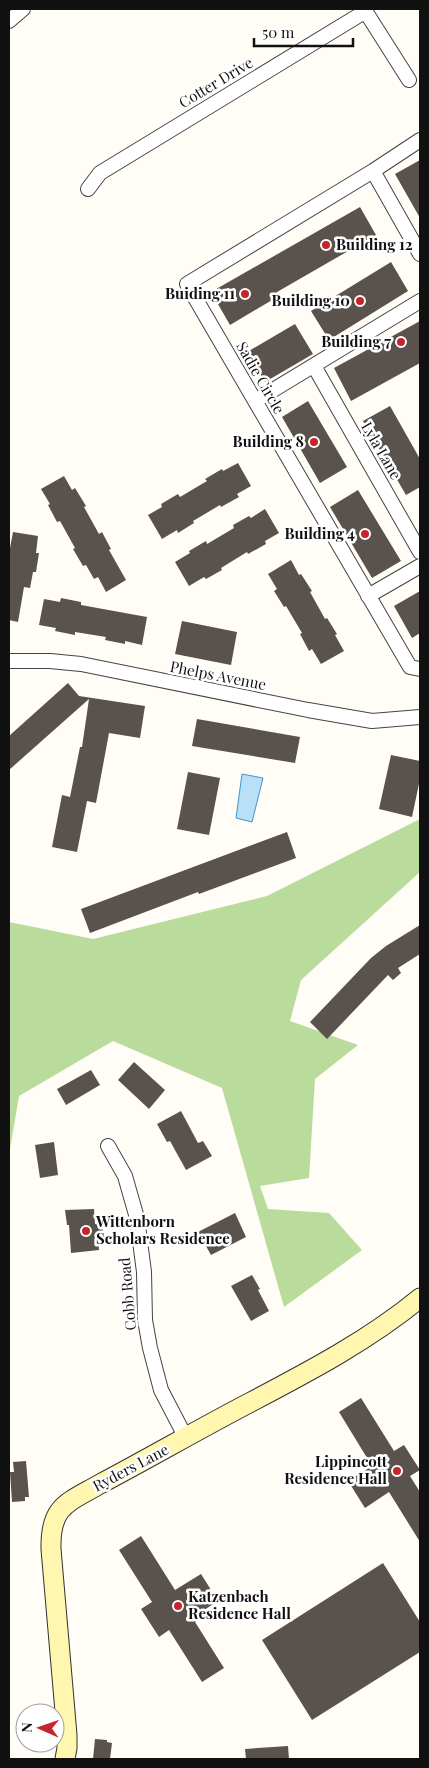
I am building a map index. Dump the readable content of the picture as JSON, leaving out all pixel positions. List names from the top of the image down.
{
  "streets": {
    "main road": ["Ryders Lane"],
    "street": [
      "Cotter Drive",
      "Sadie Circle",
      "Lyla Lane",
      "Phelps Avenue",
      "Cobb Road"
    ]
  },
  "crossings": [
    ["Cobb Road", "Ryders Lane"]
  ],
  "places": [
    "Building 12",
    "Buiding 11",
    "Building 10",
    "Building 7",
    "Building 8",
    "Building 4",
    "Wittenborn Scholars Residence",
    "Lippincott Residence Hall",
    "Katzenbach Residence Hall"
  ],
  "scale_bar": "50 m",
  "north": "left"
}
